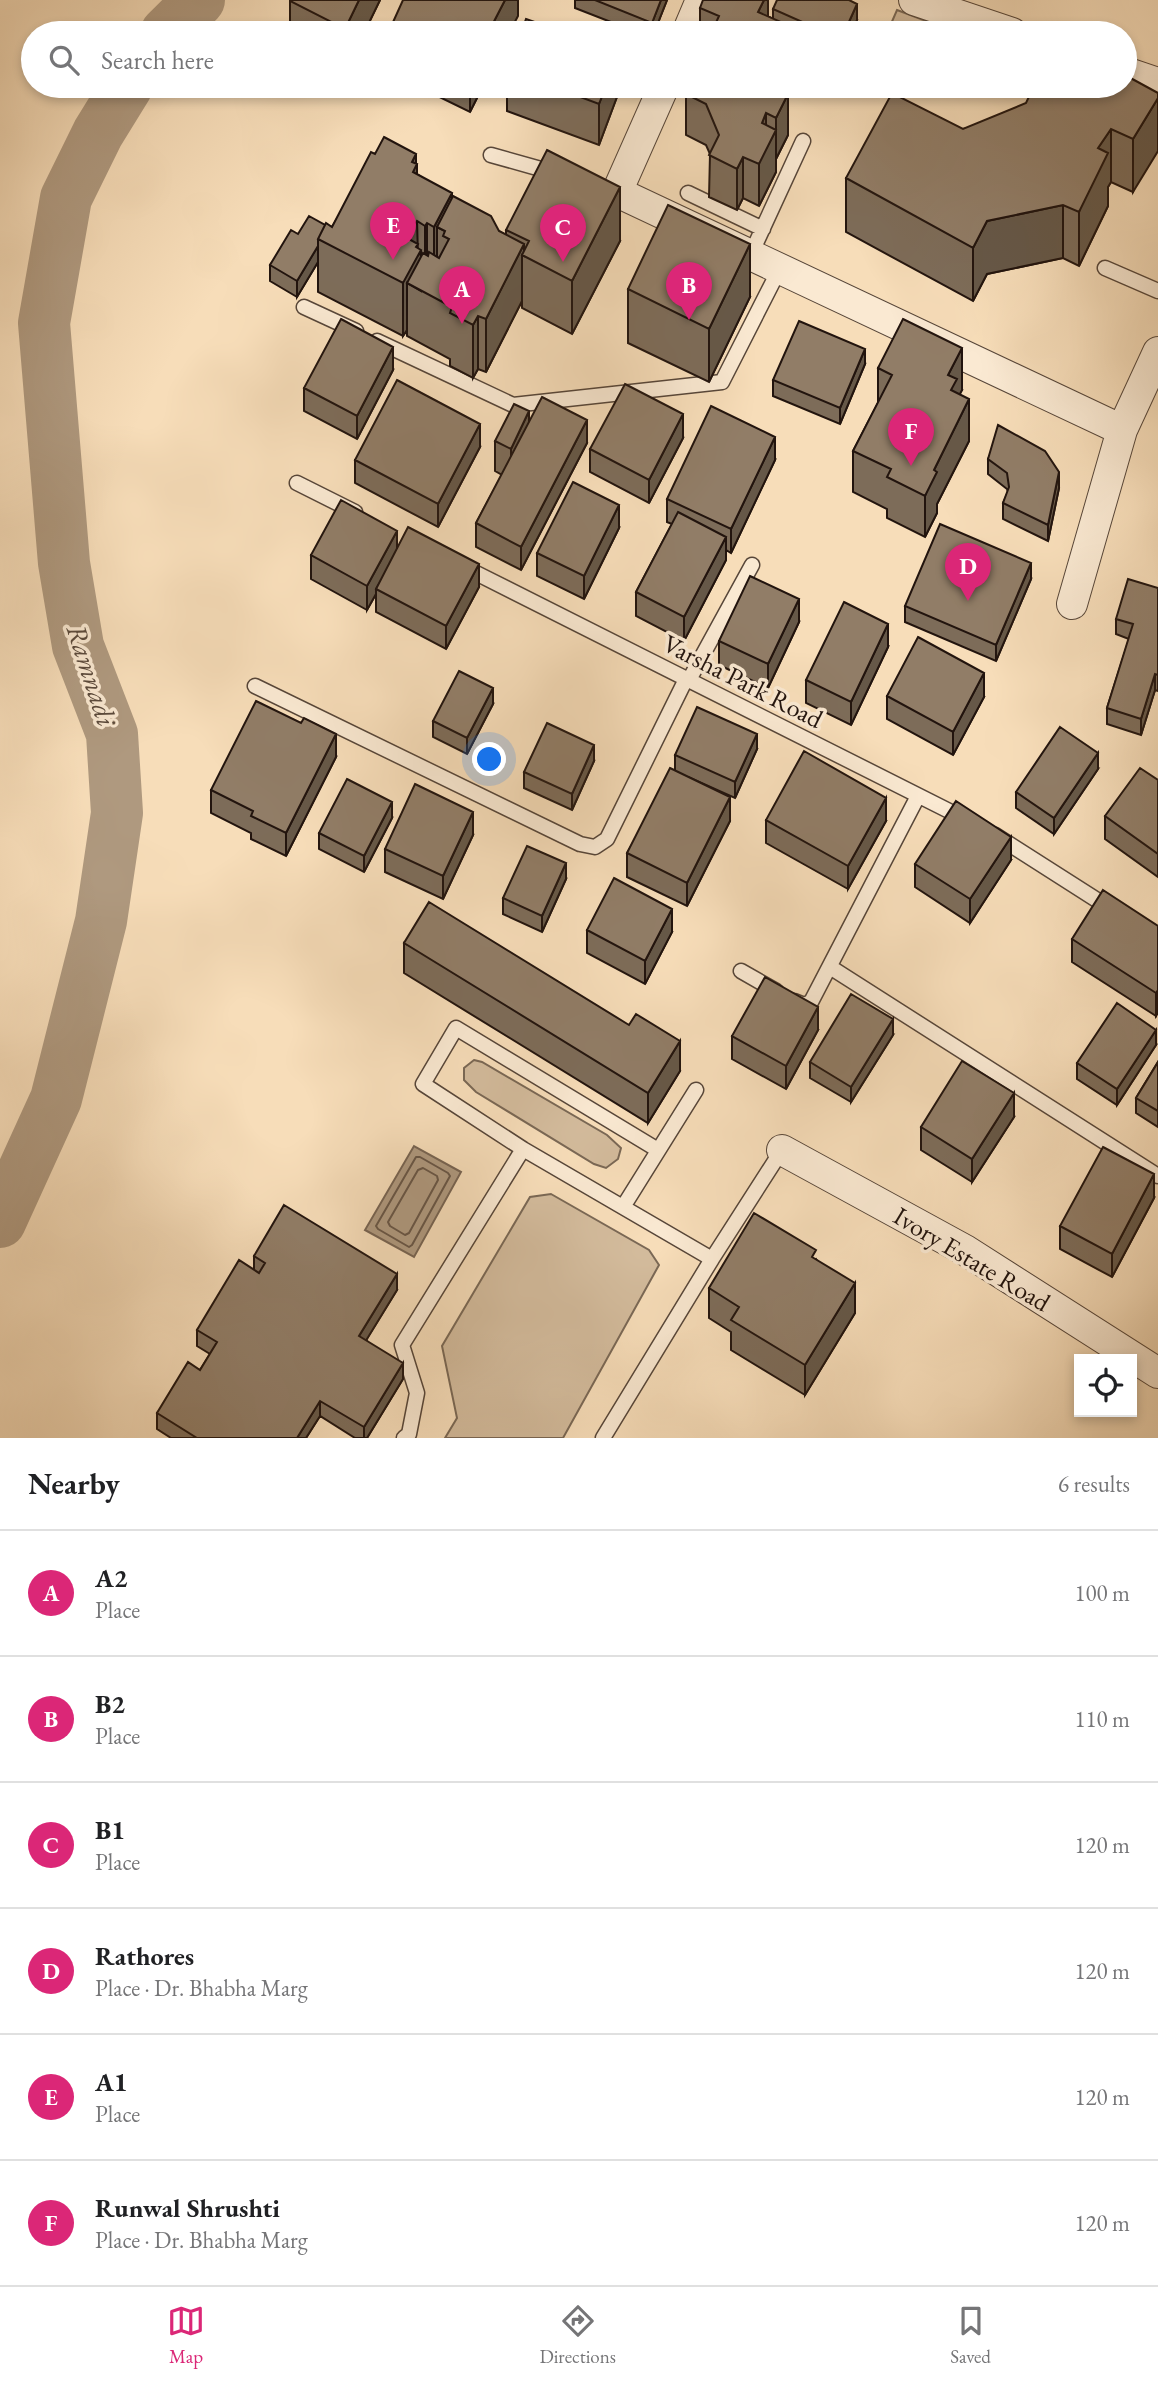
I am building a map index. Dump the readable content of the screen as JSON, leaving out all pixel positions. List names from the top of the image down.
{
  "streets": {
    "street": ["Ivory Estate Road"],
    "lane": ["Varsha Park Road"]
  },
  "water": ["Ramnadi"],
  "page": {
    "search": "Search here",
    "pins": [
      "E",
      "C",
      "B",
      "A",
      "F",
      "D"
    ],
    "heading": ["Nearby", "6 results"],
    "list": [
      {
        "mark": "A",
        "name": "A2",
        "note": "Place",
        "value": "100 m"
      },
      {
        "mark": "B",
        "name": "B2",
        "note": "Place",
        "value": "110 m"
      },
      {
        "mark": "C",
        "name": "B1",
        "note": "Place",
        "value": "120 m"
      },
      {
        "mark": "D",
        "name": "Rathores",
        "note": "Place · Dr. Bhabha Marg",
        "value": "120 m"
      },
      {
        "mark": "E",
        "name": "A1",
        "note": "Place",
        "value": "120 m"
      },
      {
        "mark": "F",
        "name": "Runwal Shrushti",
        "note": "Place · Dr. Bhabha Marg",
        "value": "120 m"
      }
    ],
    "nav": ["Map", "Directions", "Saved"]
  }
}
